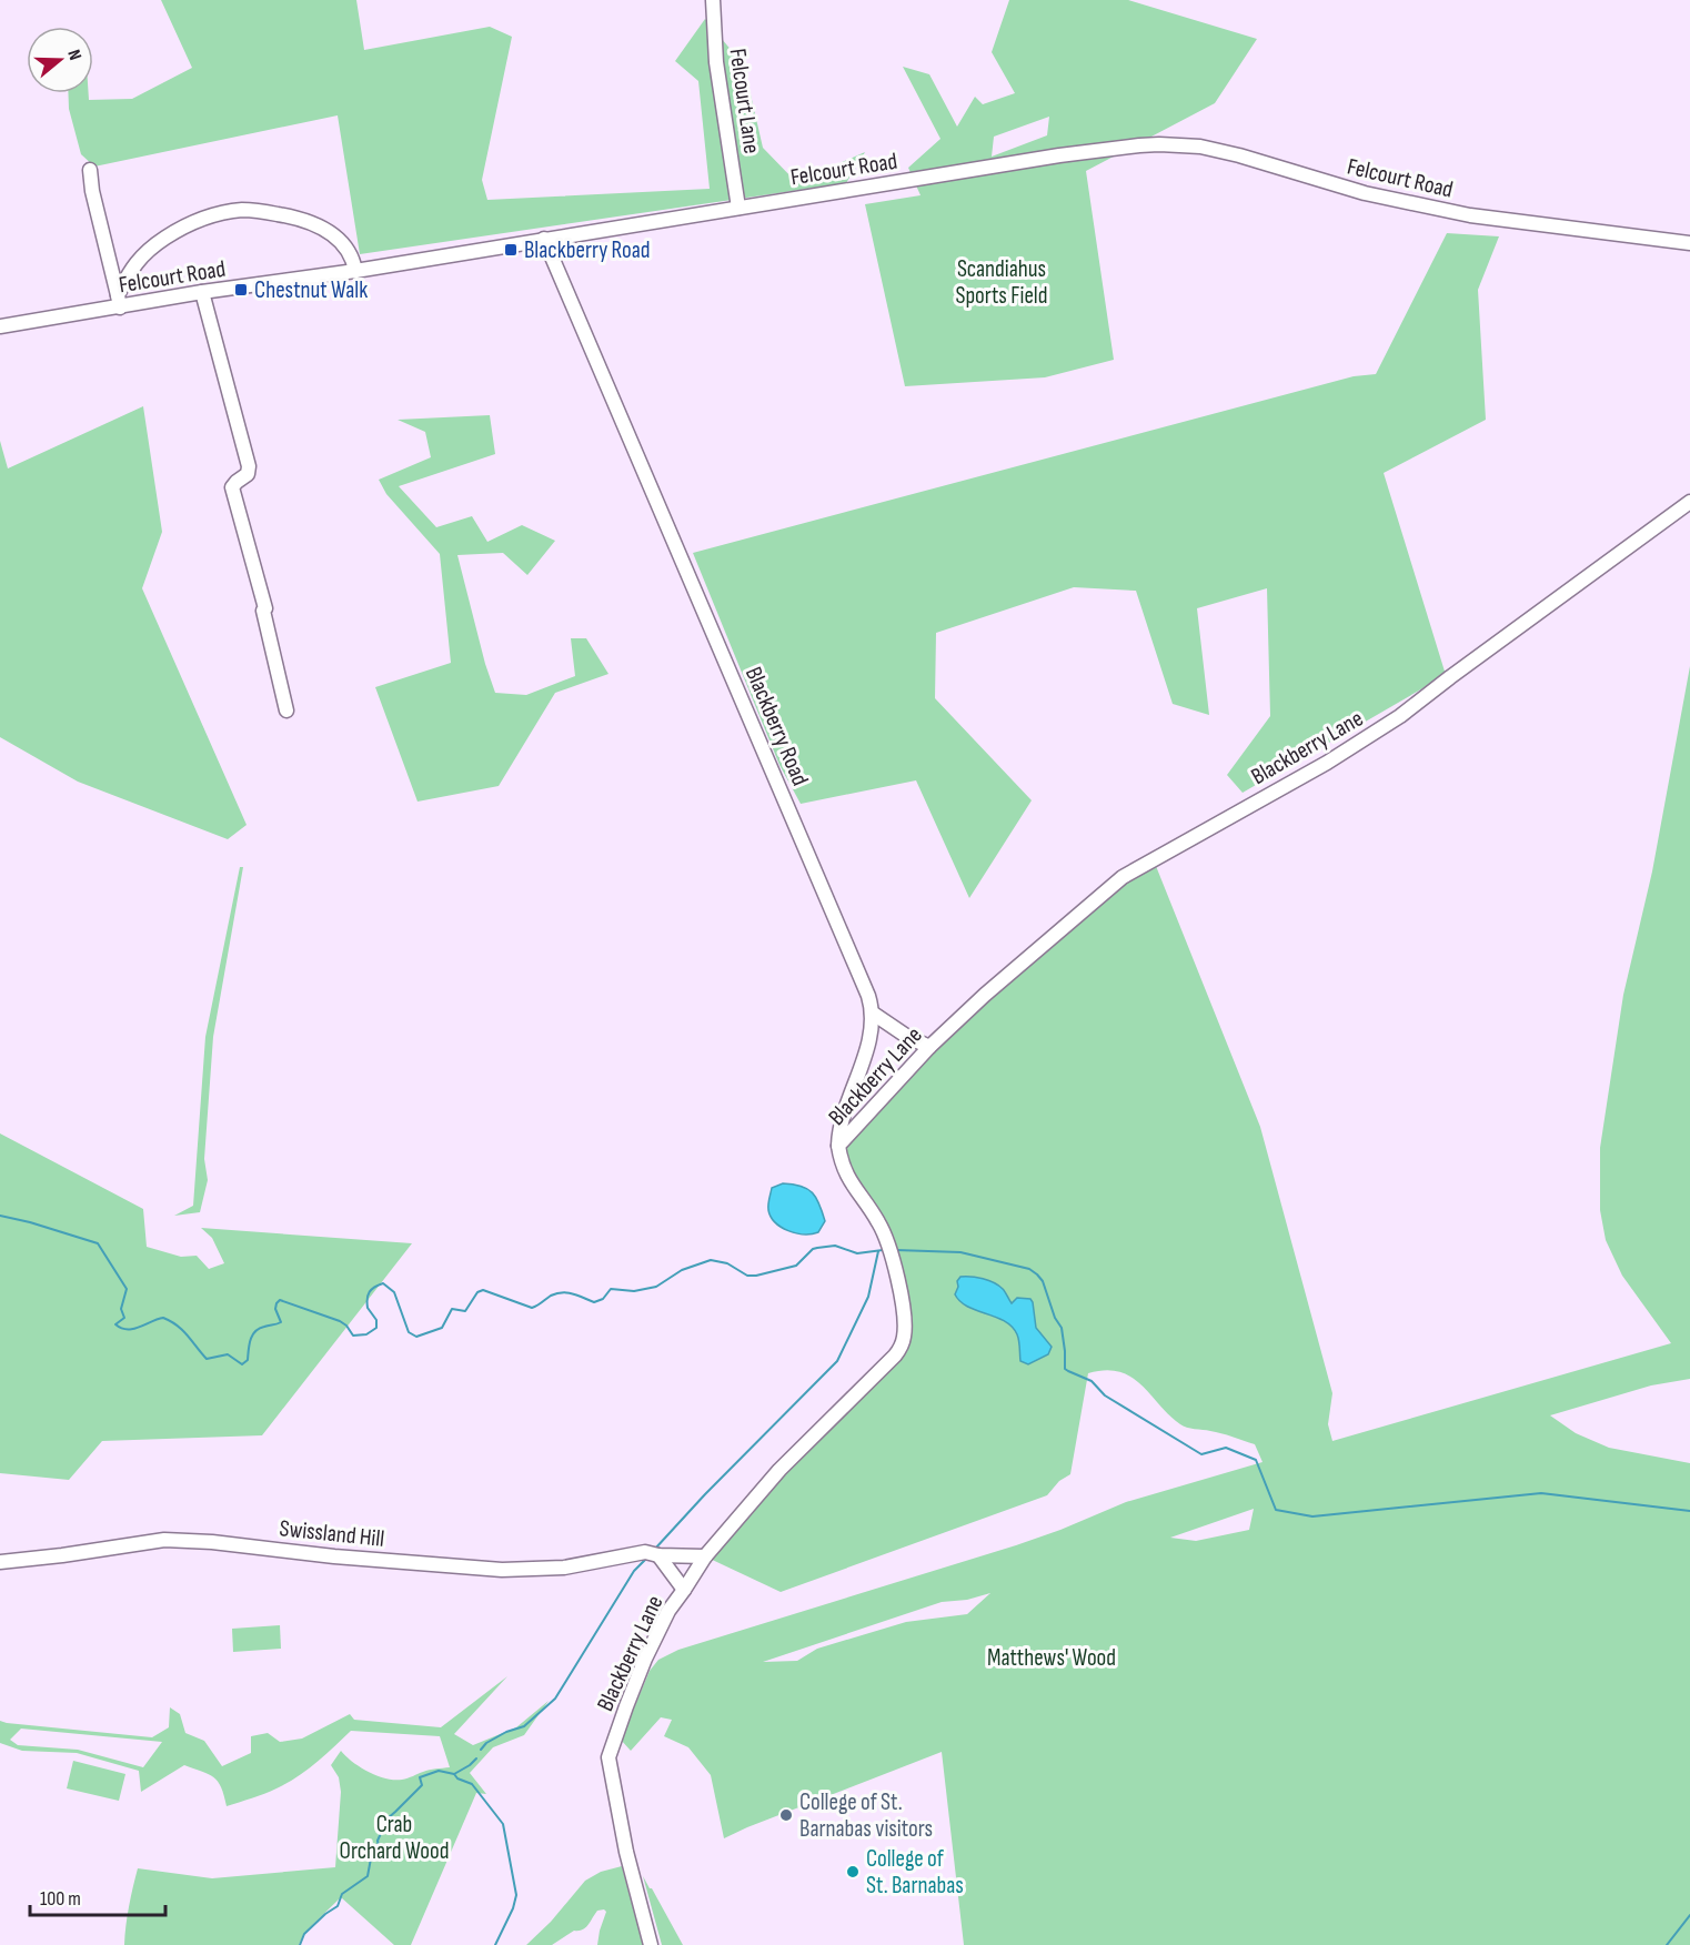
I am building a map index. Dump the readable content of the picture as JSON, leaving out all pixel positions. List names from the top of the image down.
{
  "streets": {
    "street": [
      "Felcourt Lane",
      "Felcourt Road",
      "Blackberry Road",
      "Blackberry Lane",
      "Swissland Hill"
    ]
  },
  "crossings": [
    ["Felcourt Lane", "Felcourt Road"],
    ["Felcourt Road", "Blackberry Road"],
    ["Blackberry Road", "Blackberry Lane"],
    ["Blackberry Lane", "Swissland Hill"]
  ],
  "parks": ["Scandiahus Sports Field", "Matthews' Wood", "Crab Orchard Wood"],
  "places": {
    "transit": ["Blackberry Road", "Chestnut Walk"],
    "other": ["College of St. Barnabas visitors", "College of St. Barnabas"]
  },
  "scale_bar": "100 m",
  "north": "right"
}
